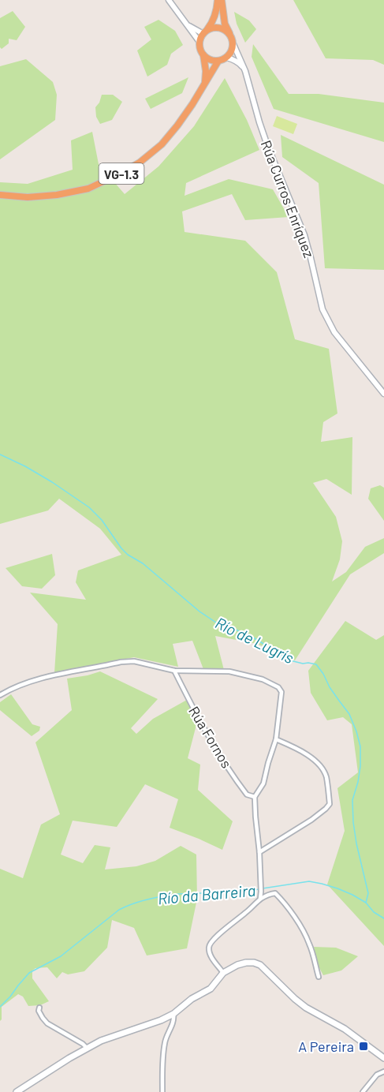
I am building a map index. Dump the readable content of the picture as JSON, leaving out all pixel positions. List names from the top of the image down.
{
  "streets": {
    "highway": ["VG-1.3"],
    "street": ["Rúa Curros Enríquez", "Rúa Fornos"]
  },
  "crossings": [
    ["VG-1.3", "Rúa Curros Enríquez"]
  ],
  "water": ["Río de Lugrís", "Río da Barreira"],
  "places": {
    "transit": ["A Pereira"]
  }
}
